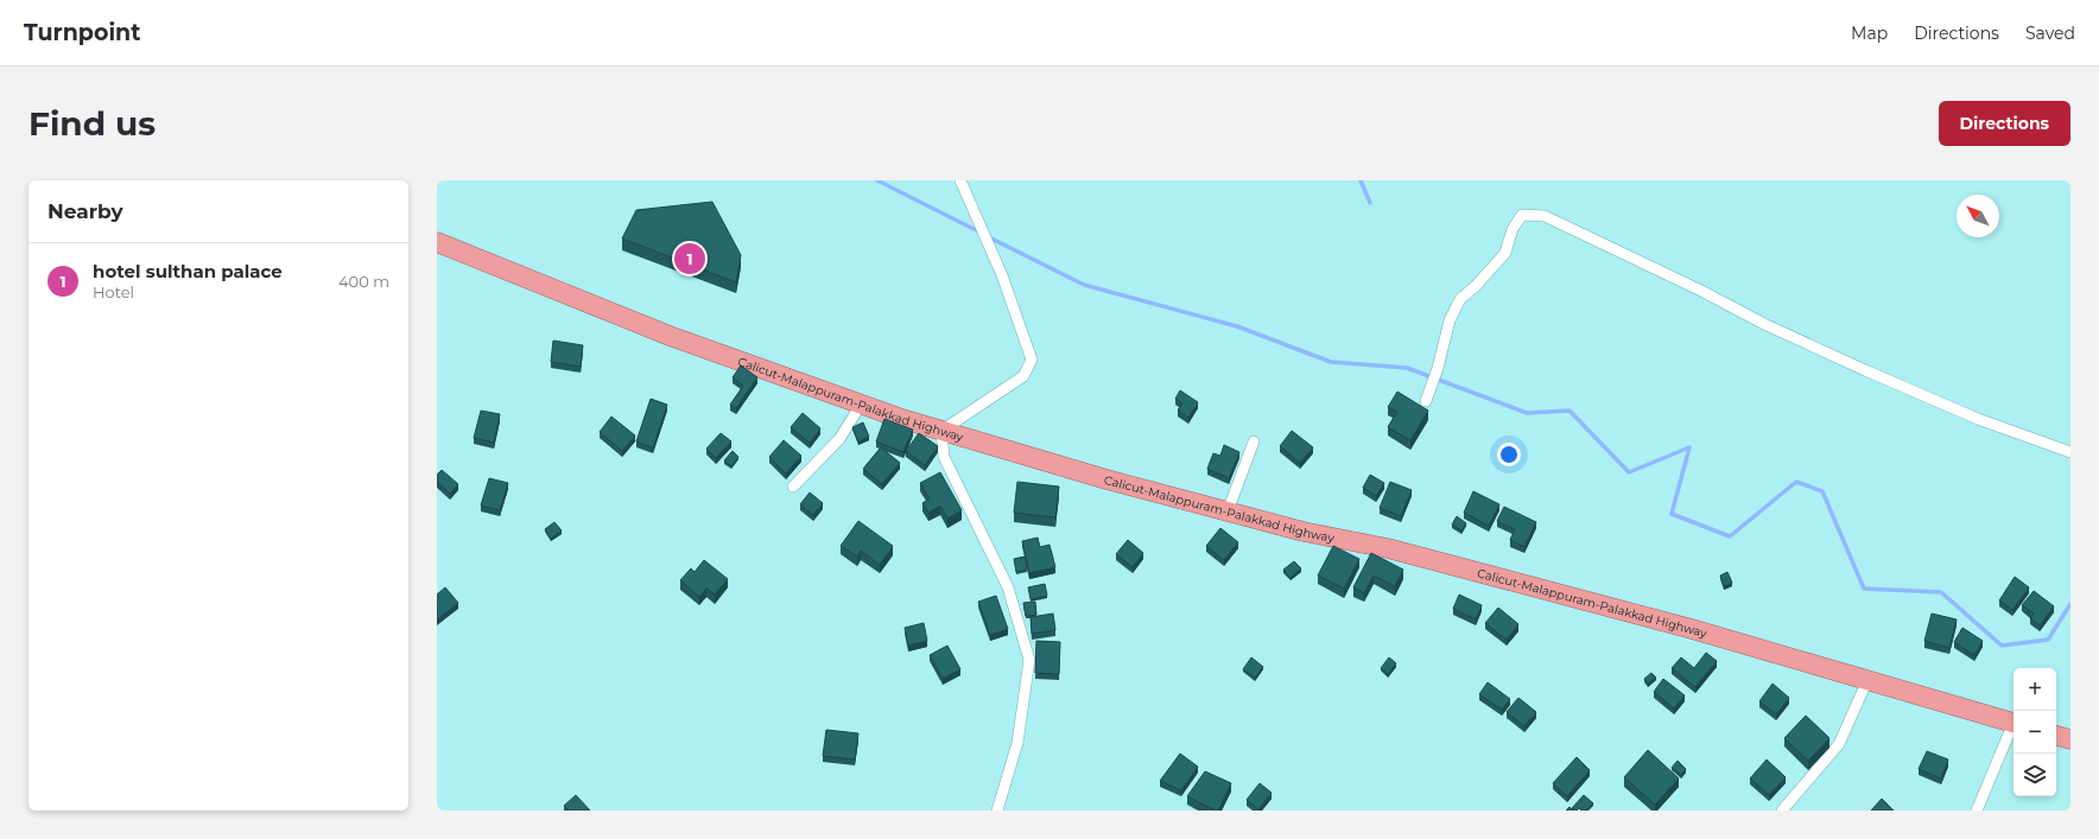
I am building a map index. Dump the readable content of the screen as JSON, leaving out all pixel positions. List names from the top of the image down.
{
  "streets": {
    "highway": ["Calicut-Malappuram-Palakkad Highway"]
  },
  "north": "top left",
  "page": {
    "header": "Turnpoint",
    "nav": ["Map", "Directions", "Saved"],
    "buttons": "Directions",
    "title": "Find us",
    "heading": "Nearby",
    "pins": "1",
    "list": [
      {
        "mark": "1",
        "name": "hotel sulthan palace",
        "note": "Hotel",
        "value": "400 m"
      }
    ],
    "map_buttons": ["+", "−"]
  }
}
